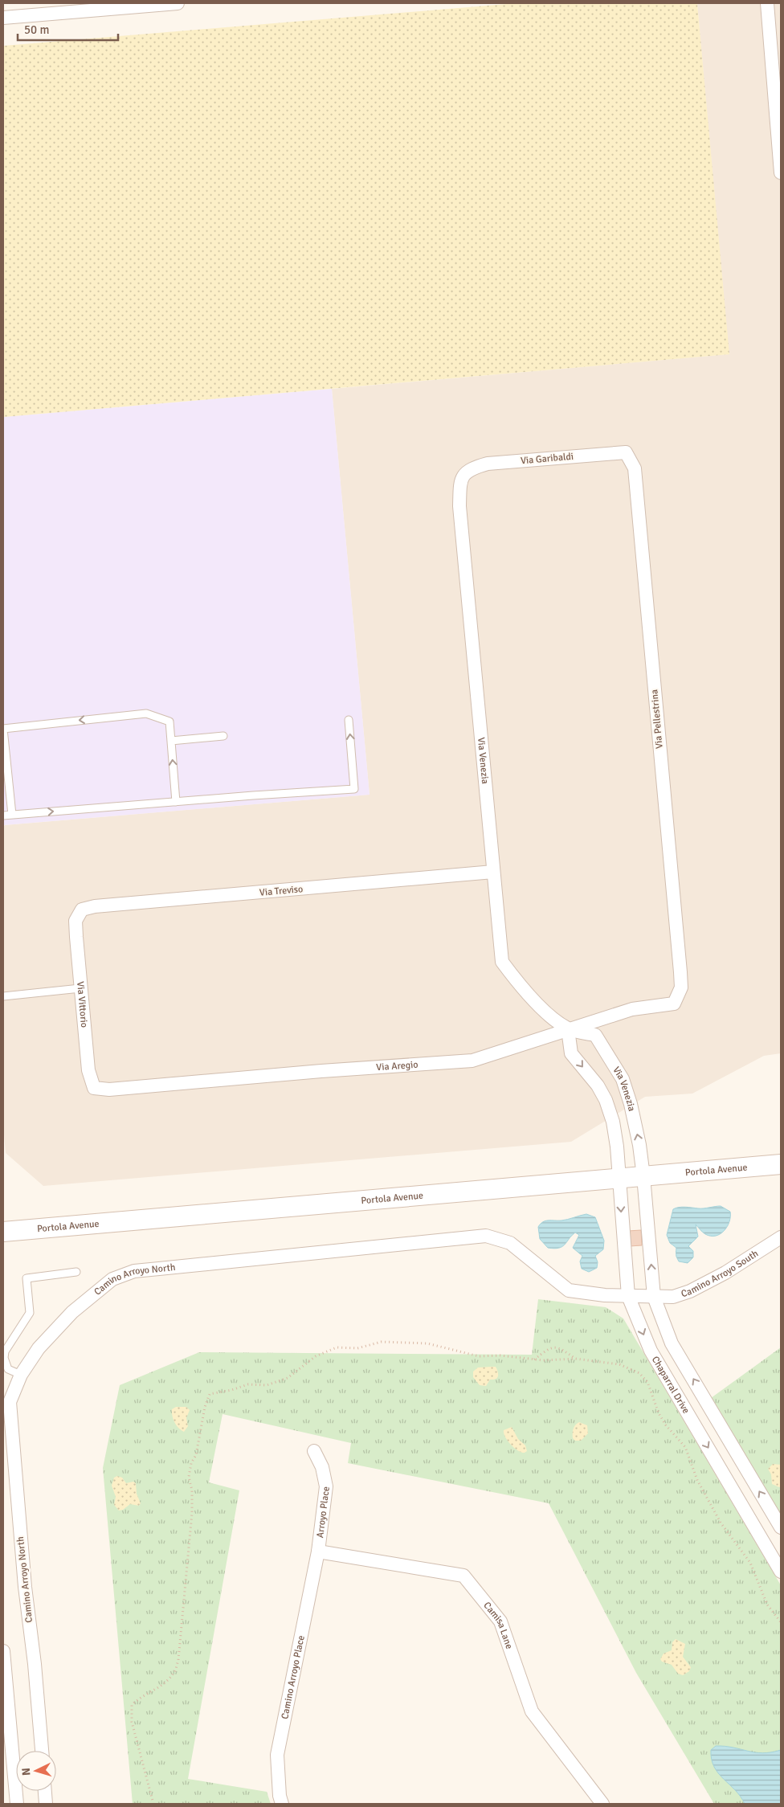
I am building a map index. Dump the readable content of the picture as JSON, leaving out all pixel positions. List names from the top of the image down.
{
  "streets": {
    "main road": ["Portola Avenue"],
    "street": [
      "Via Garibaldi",
      "Via Pellestrina",
      "Via Venezia",
      "Via Treviso",
      "Via Vittorio",
      "Via Aregio",
      "Camino Arroyo South",
      "Camino Arroyo North",
      "Chaparral Drive",
      "Arroyo Place",
      "Camisa Lane",
      "Camino Arroyo Place"
    ]
  },
  "crossings": [
    ["Via Garibaldi", "Via Pellestrina"],
    ["Via Garibaldi", "Via Venezia"],
    ["Via Pellestrina", "Via Aregio"],
    ["Via Venezia", "Via Treviso"],
    ["Via Venezia", "Via Aregio"],
    ["Via Venezia", "Portola Avenue"],
    ["Via Venezia", "Chaparral Drive"],
    ["Via Treviso", "Via Vittorio"],
    ["Via Vittorio", "Via Aregio"],
    ["Portola Avenue", "Chaparral Drive"],
    ["Camino Arroyo South", "Camino Arroyo North"],
    ["Camino Arroyo North", "Chaparral Drive"],
    ["Arroyo Place", "Camisa Lane"],
    ["Arroyo Place", "Camino Arroyo Place"],
    ["Camisa Lane", "Camino Arroyo Place"]
  ],
  "scale_bar": "50 m",
  "north": "left"
}
